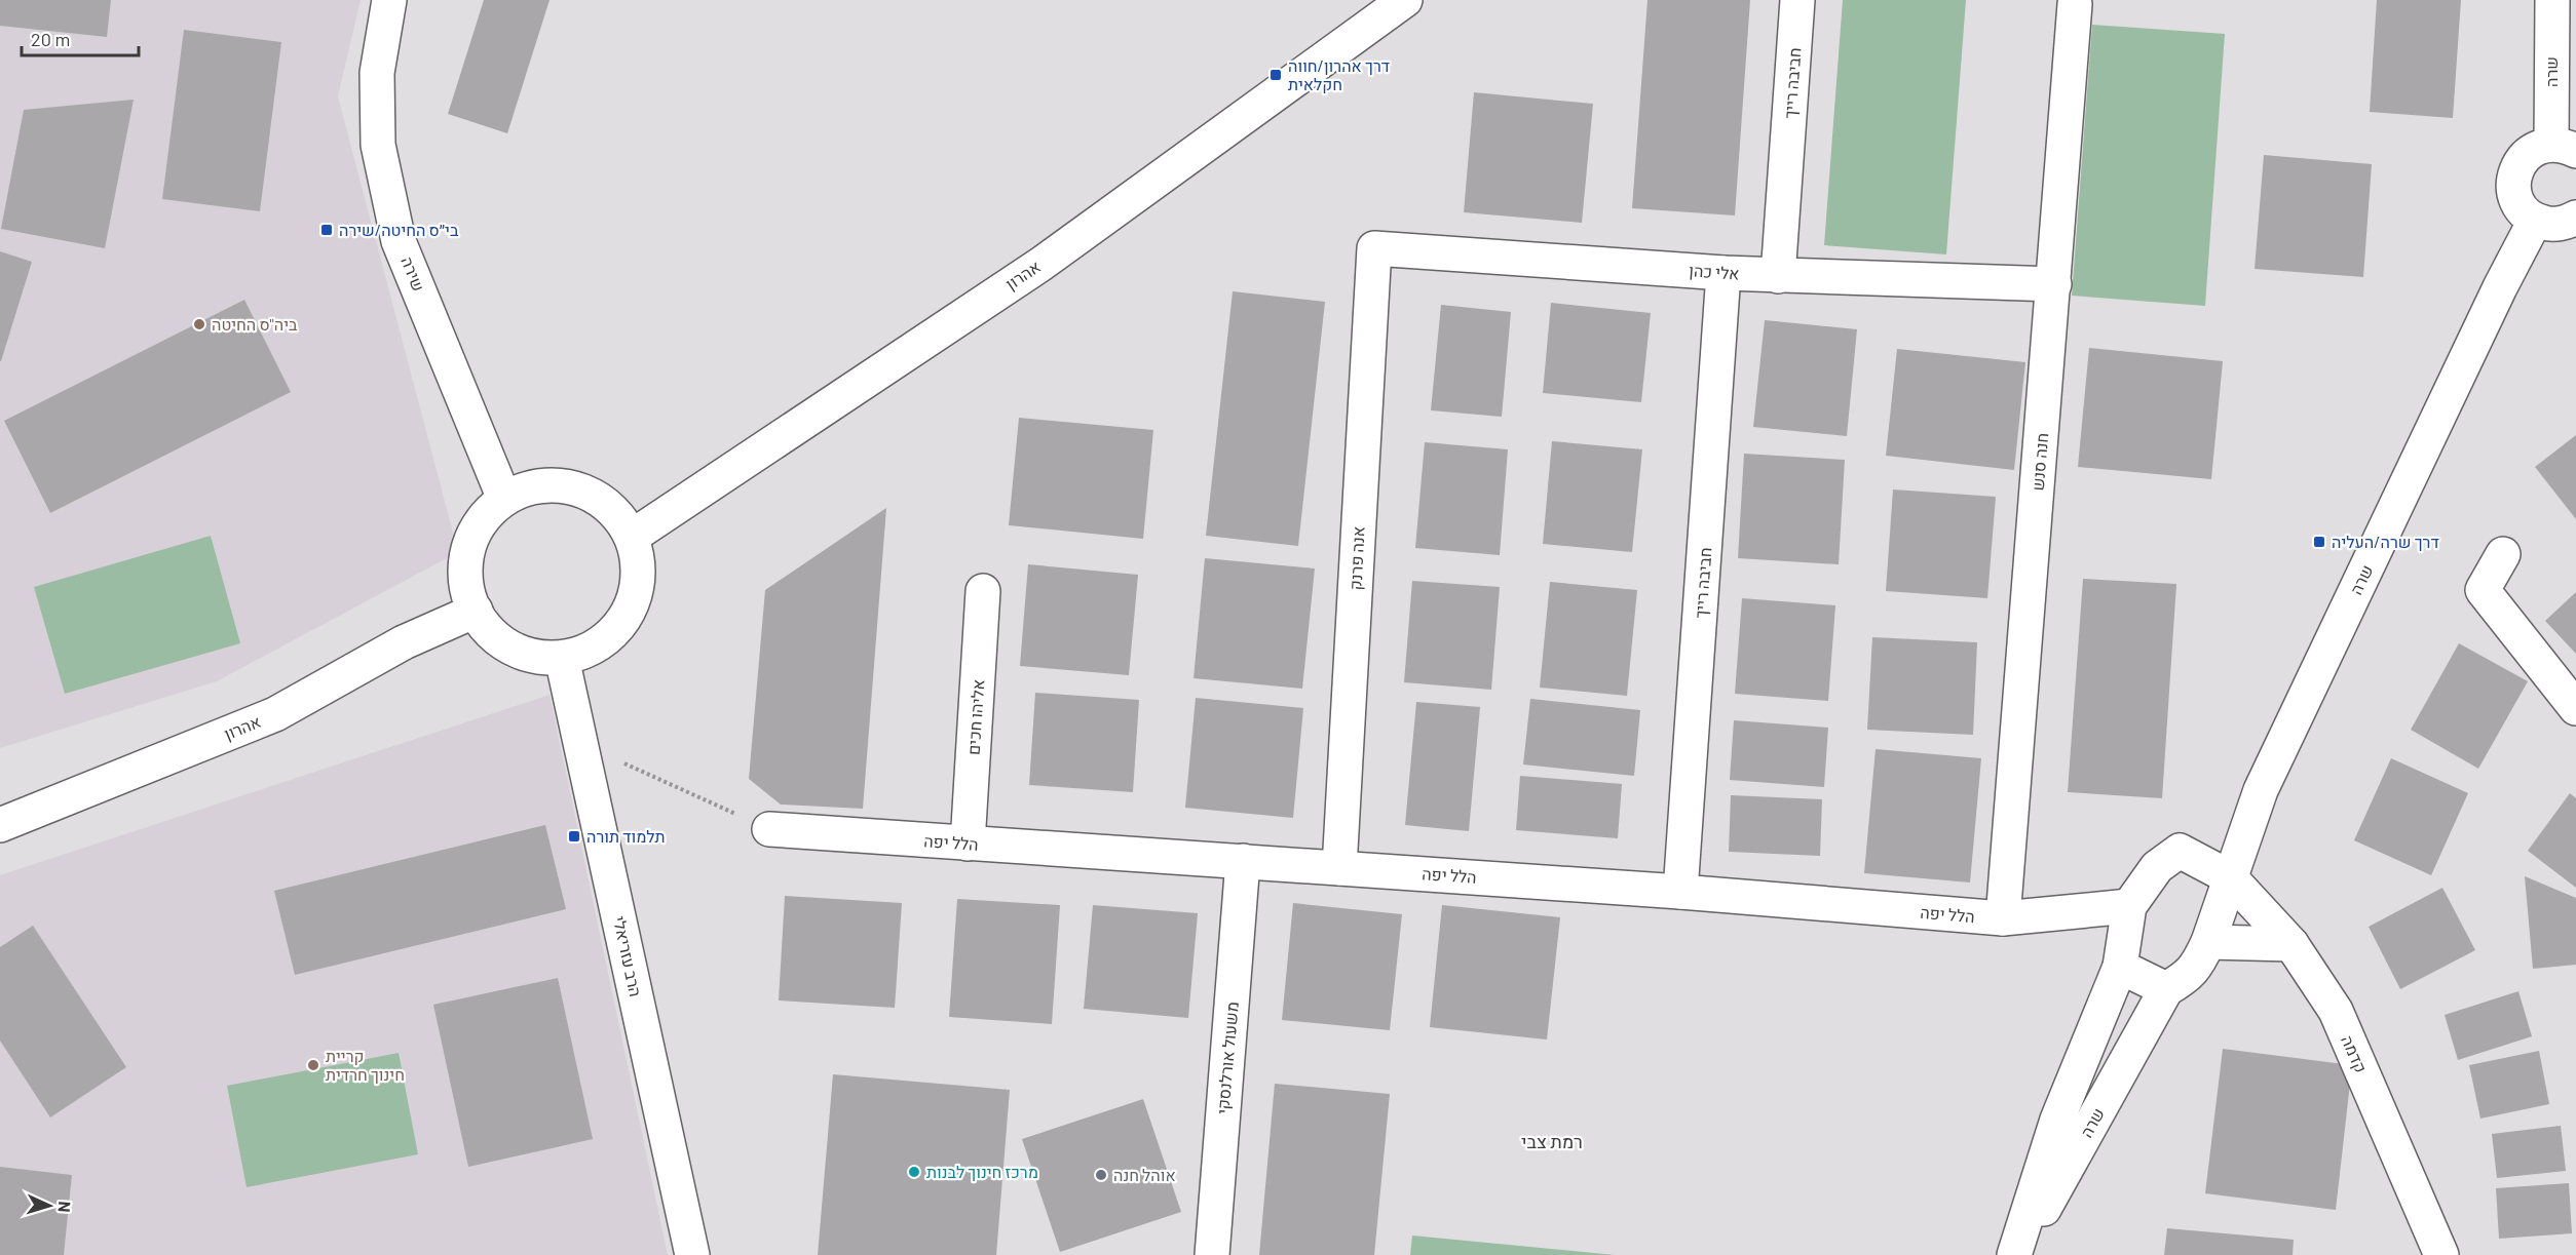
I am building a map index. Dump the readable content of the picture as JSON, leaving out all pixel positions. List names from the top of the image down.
{
  "streets": {
    "street": [
      "שרה",
      "חביבה רייך",
      "אלי כהן",
      "שירה",
      "אהרון",
      "חנה סנש",
      "אנה פרנק",
      "אליהו חכים",
      "הלל יפה",
      "הרב עזריאלי",
      "קדמה",
      "משעול אורלנסקי"
    ]
  },
  "crossings": [
    ["שרה", "קדמה"],
    ["חביבה רייך", "אלי כהן"],
    ["חביבה רייך", "הלל יפה"],
    ["אלי כהן", "חנה סנש"],
    ["אלי כהן", "אנה פרנק"],
    ["שירה", "אהרון"],
    ["שירה", "הרב עזריאלי"],
    ["אהרון", "הרב עזריאלי"],
    ["חנה סנש", "הלל יפה"],
    ["אנה פרנק", "הלל יפה"],
    ["אליהו חכים", "הלל יפה"],
    ["הלל יפה", "קדמה"],
    ["הלל יפה", "משעול אורלנסקי"]
  ],
  "districts": ["רמת צבי"],
  "places": {
    "transit": [
      "דרך אהרון/חווה חקלאית",
      "בי״ס החיטה/שירה",
      "דרך שרה/העליה",
      "תלמוד תורה"
    ],
    "other": [
      "ביה\"ס החיטה",
      "קריית חינוך חרדית",
      "מרכז חינוך לבנות",
      "אוהל חנה"
    ]
  },
  "scale_bar": "20 m",
  "north": "right"
}
